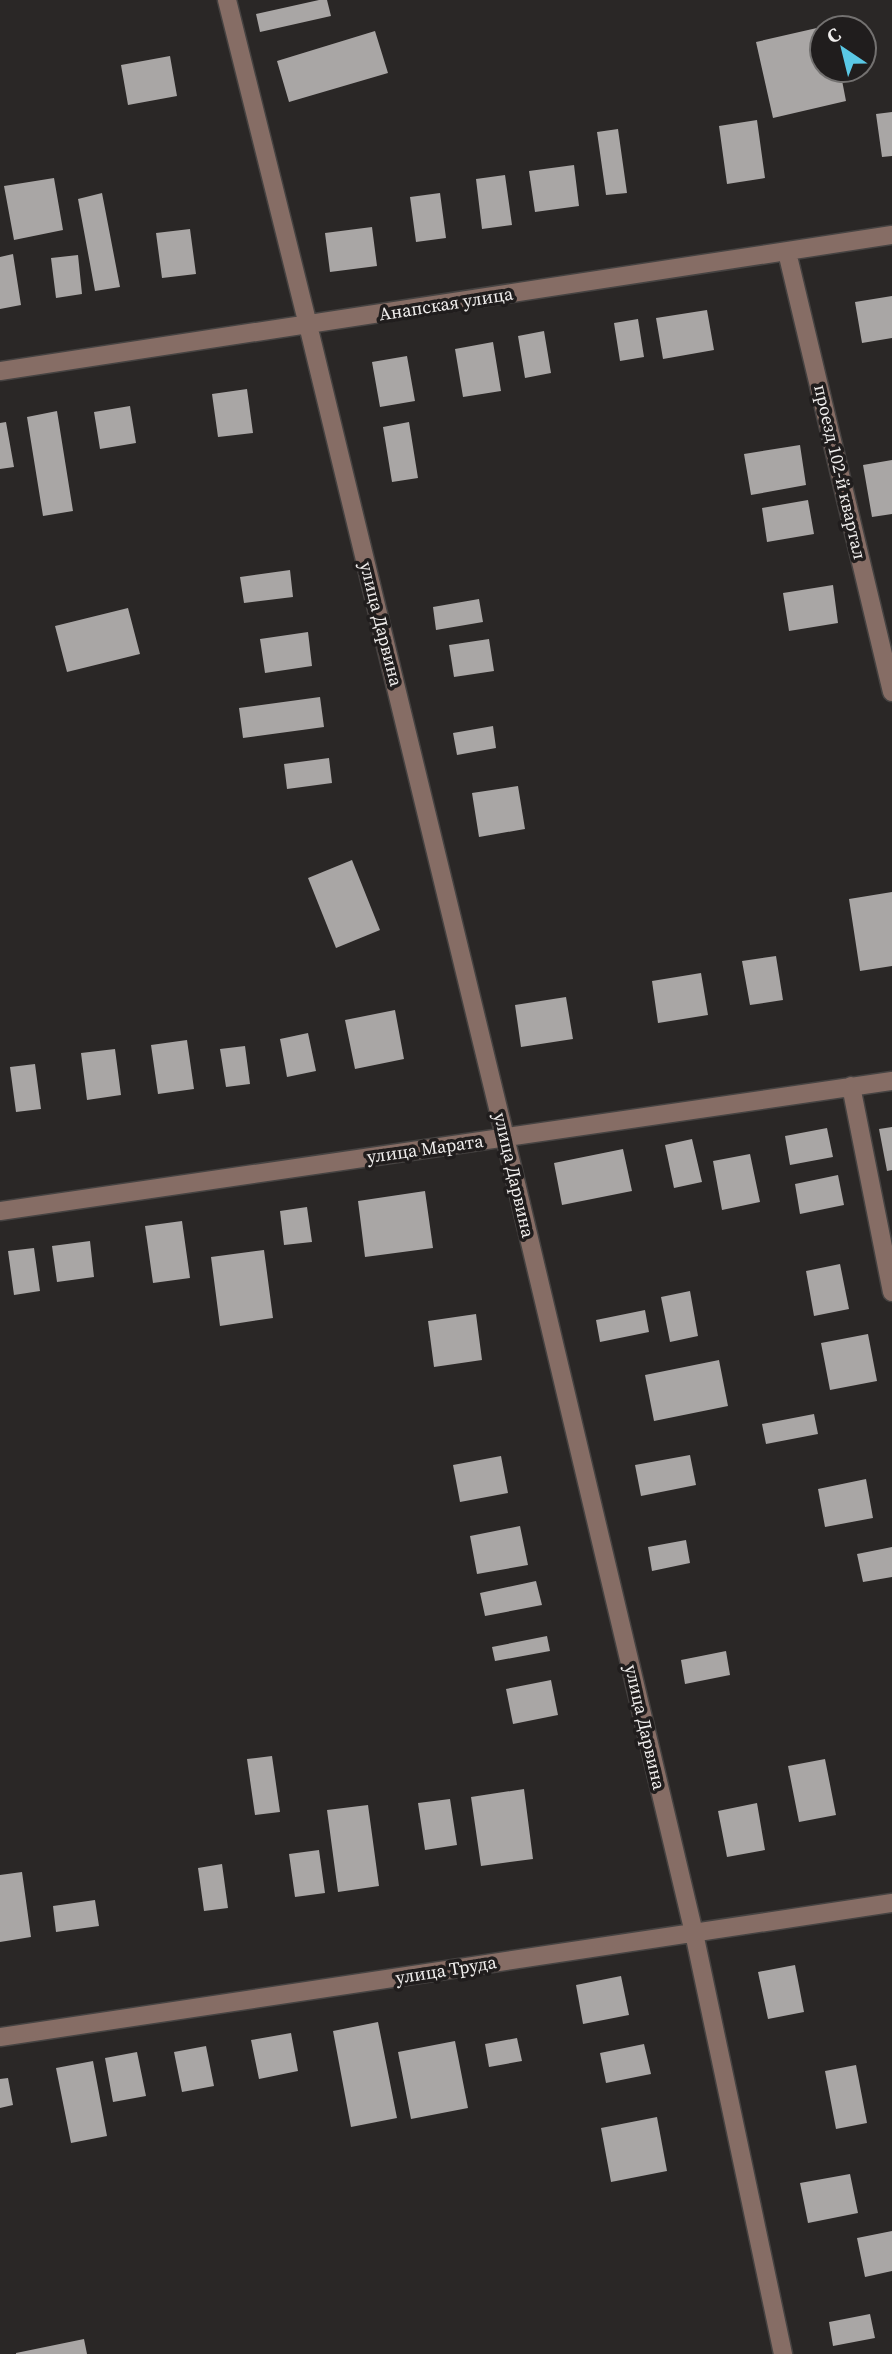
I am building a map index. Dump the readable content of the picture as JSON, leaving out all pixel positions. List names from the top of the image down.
{
  "streets": {
    "street": [
      "Анапская улица",
      "проезд 102-й квартал",
      "улица Дарвина",
      "улица Марата",
      "улица Труда"
    ]
  },
  "crossings": [
    ["Анапская улица", "проезд 102-й квартал"],
    ["Анапская улица", "улица Дарвина"],
    ["улица Дарвина", "улица Марата"],
    ["улица Дарвина", "улица Труда"]
  ],
  "north": "top left"
}
